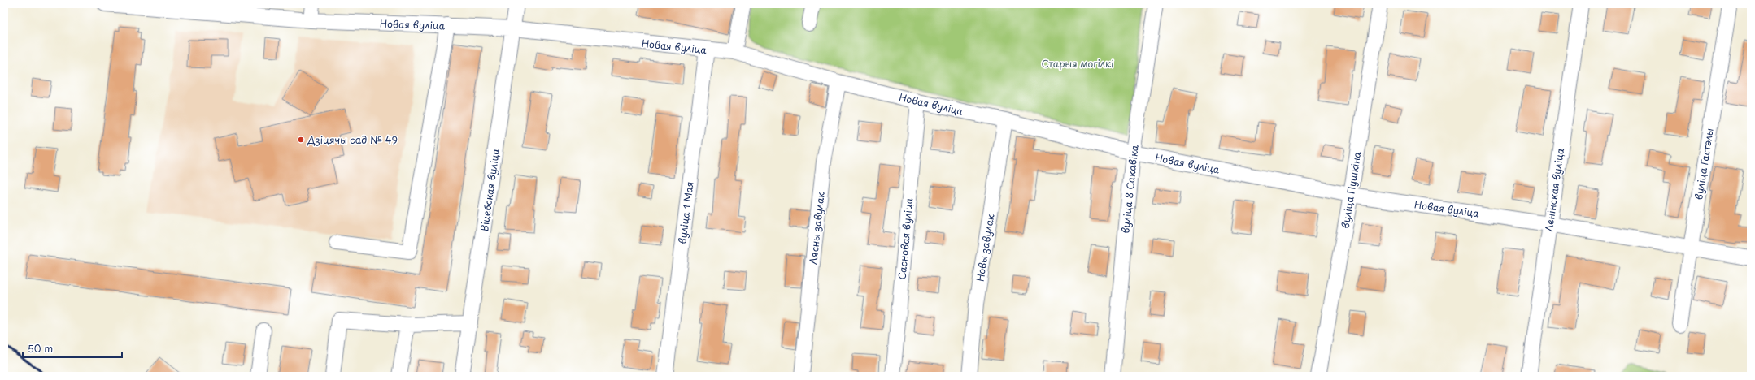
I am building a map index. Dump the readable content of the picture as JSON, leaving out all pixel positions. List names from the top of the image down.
{
  "streets": {
    "street": [
      "Новая вуліца",
      "вуліца Гастэлы",
      "вуліца 8 Сакавіка",
      "Віцебская вуліца",
      "вуліца Пушкіна",
      "Ленінская вуліца",
      "вуліца 1 Мая",
      "Лясны завулак",
      "Сасновая вуліца",
      "Новы завулак"
    ]
  },
  "crossings": [
    ["Новая вуліца", "вуліца Гастэлы"],
    ["Новая вуліца", "вуліца 8 Сакавіка"],
    ["Новая вуліца", "Віцебская вуліца"],
    ["Новая вуліца", "вуліца Пушкіна"],
    ["Новая вуліца", "Ленінская вуліца"],
    ["Новая вуліца", "вуліца 1 Мая"],
    ["Новая вуліца", "Лясны завулак"],
    ["Новая вуліца", "Сасновая вуліца"],
    ["Новая вуліца", "Новы завулак"]
  ],
  "parks": ["Старыя могілкі"],
  "places": ["Дзіцячы сад № 49"],
  "scale_bar": "50 m"
}
